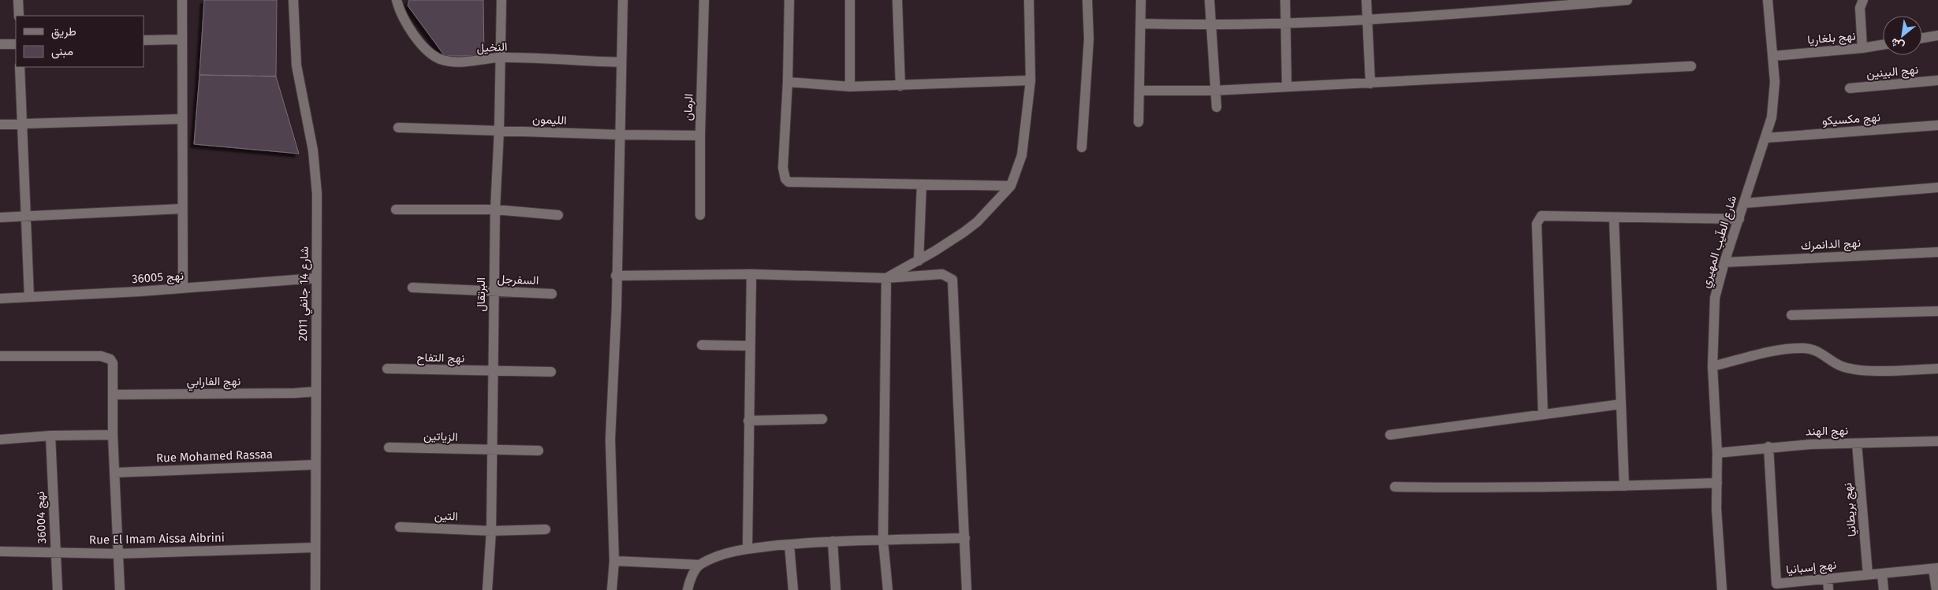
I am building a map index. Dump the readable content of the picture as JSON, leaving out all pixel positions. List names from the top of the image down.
{
  "streets": {
    "street": [
      "نهج بلغاريا",
      "النخيل",
      "نهج البينين",
      "الرمان",
      "نهج مكسيكو",
      "الليمون",
      "شارع الطّيب المهيري",
      "نهج الدانمرك",
      "نهج 36005",
      "السفرجل",
      "شارع 14 جانفي 2011",
      "البرتقال",
      "نهج التفاح",
      "نهج الفارابي",
      "نهج الهند",
      "الزياتين",
      "Rue Mohamed Rassaa",
      "نهج بريطانيا",
      "التين",
      "نهج 36004",
      "Rue El Imam Aissa Aibrini",
      "نهج إسبانيا"
    ]
  },
  "crossings": [
    ["نهج بلغاريا", "شارع الطّيب المهيري"],
    ["النخيل", "البرتقال"],
    ["الرمان", "الليمون"],
    ["نهج مكسيكو", "شارع الطّيب المهيري"],
    ["الليمون", "البرتقال"],
    ["شارع الطّيب المهيري", "نهج الدانمرك"],
    ["شارع الطّيب المهيري", "نهج الهند"],
    ["نهج 36005", "شارع 14 جانفي 2011"],
    ["السفرجل", "البرتقال"],
    ["شارع 14 جانفي 2011", "نهج الفارابي"],
    ["شارع 14 جانفي 2011", "Rue Mohamed Rassaa"],
    ["شارع 14 جانفي 2011", "Rue El Imam Aissa Aibrini"],
    ["البرتقال", "نهج التفاح"],
    ["البرتقال", "الزياتين"],
    ["البرتقال", "التين"],
    ["نهج الهند", "نهج بريطانيا"],
    ["نهج الهند", "نهج إسبانيا"],
    ["نهج بريطانيا", "نهج إسبانيا"],
    ["نهج 36004", "Rue El Imam Aissa Aibrini"]
  ],
  "legend": ["طريق", "مبنى"],
  "north": "bottom left"
}
